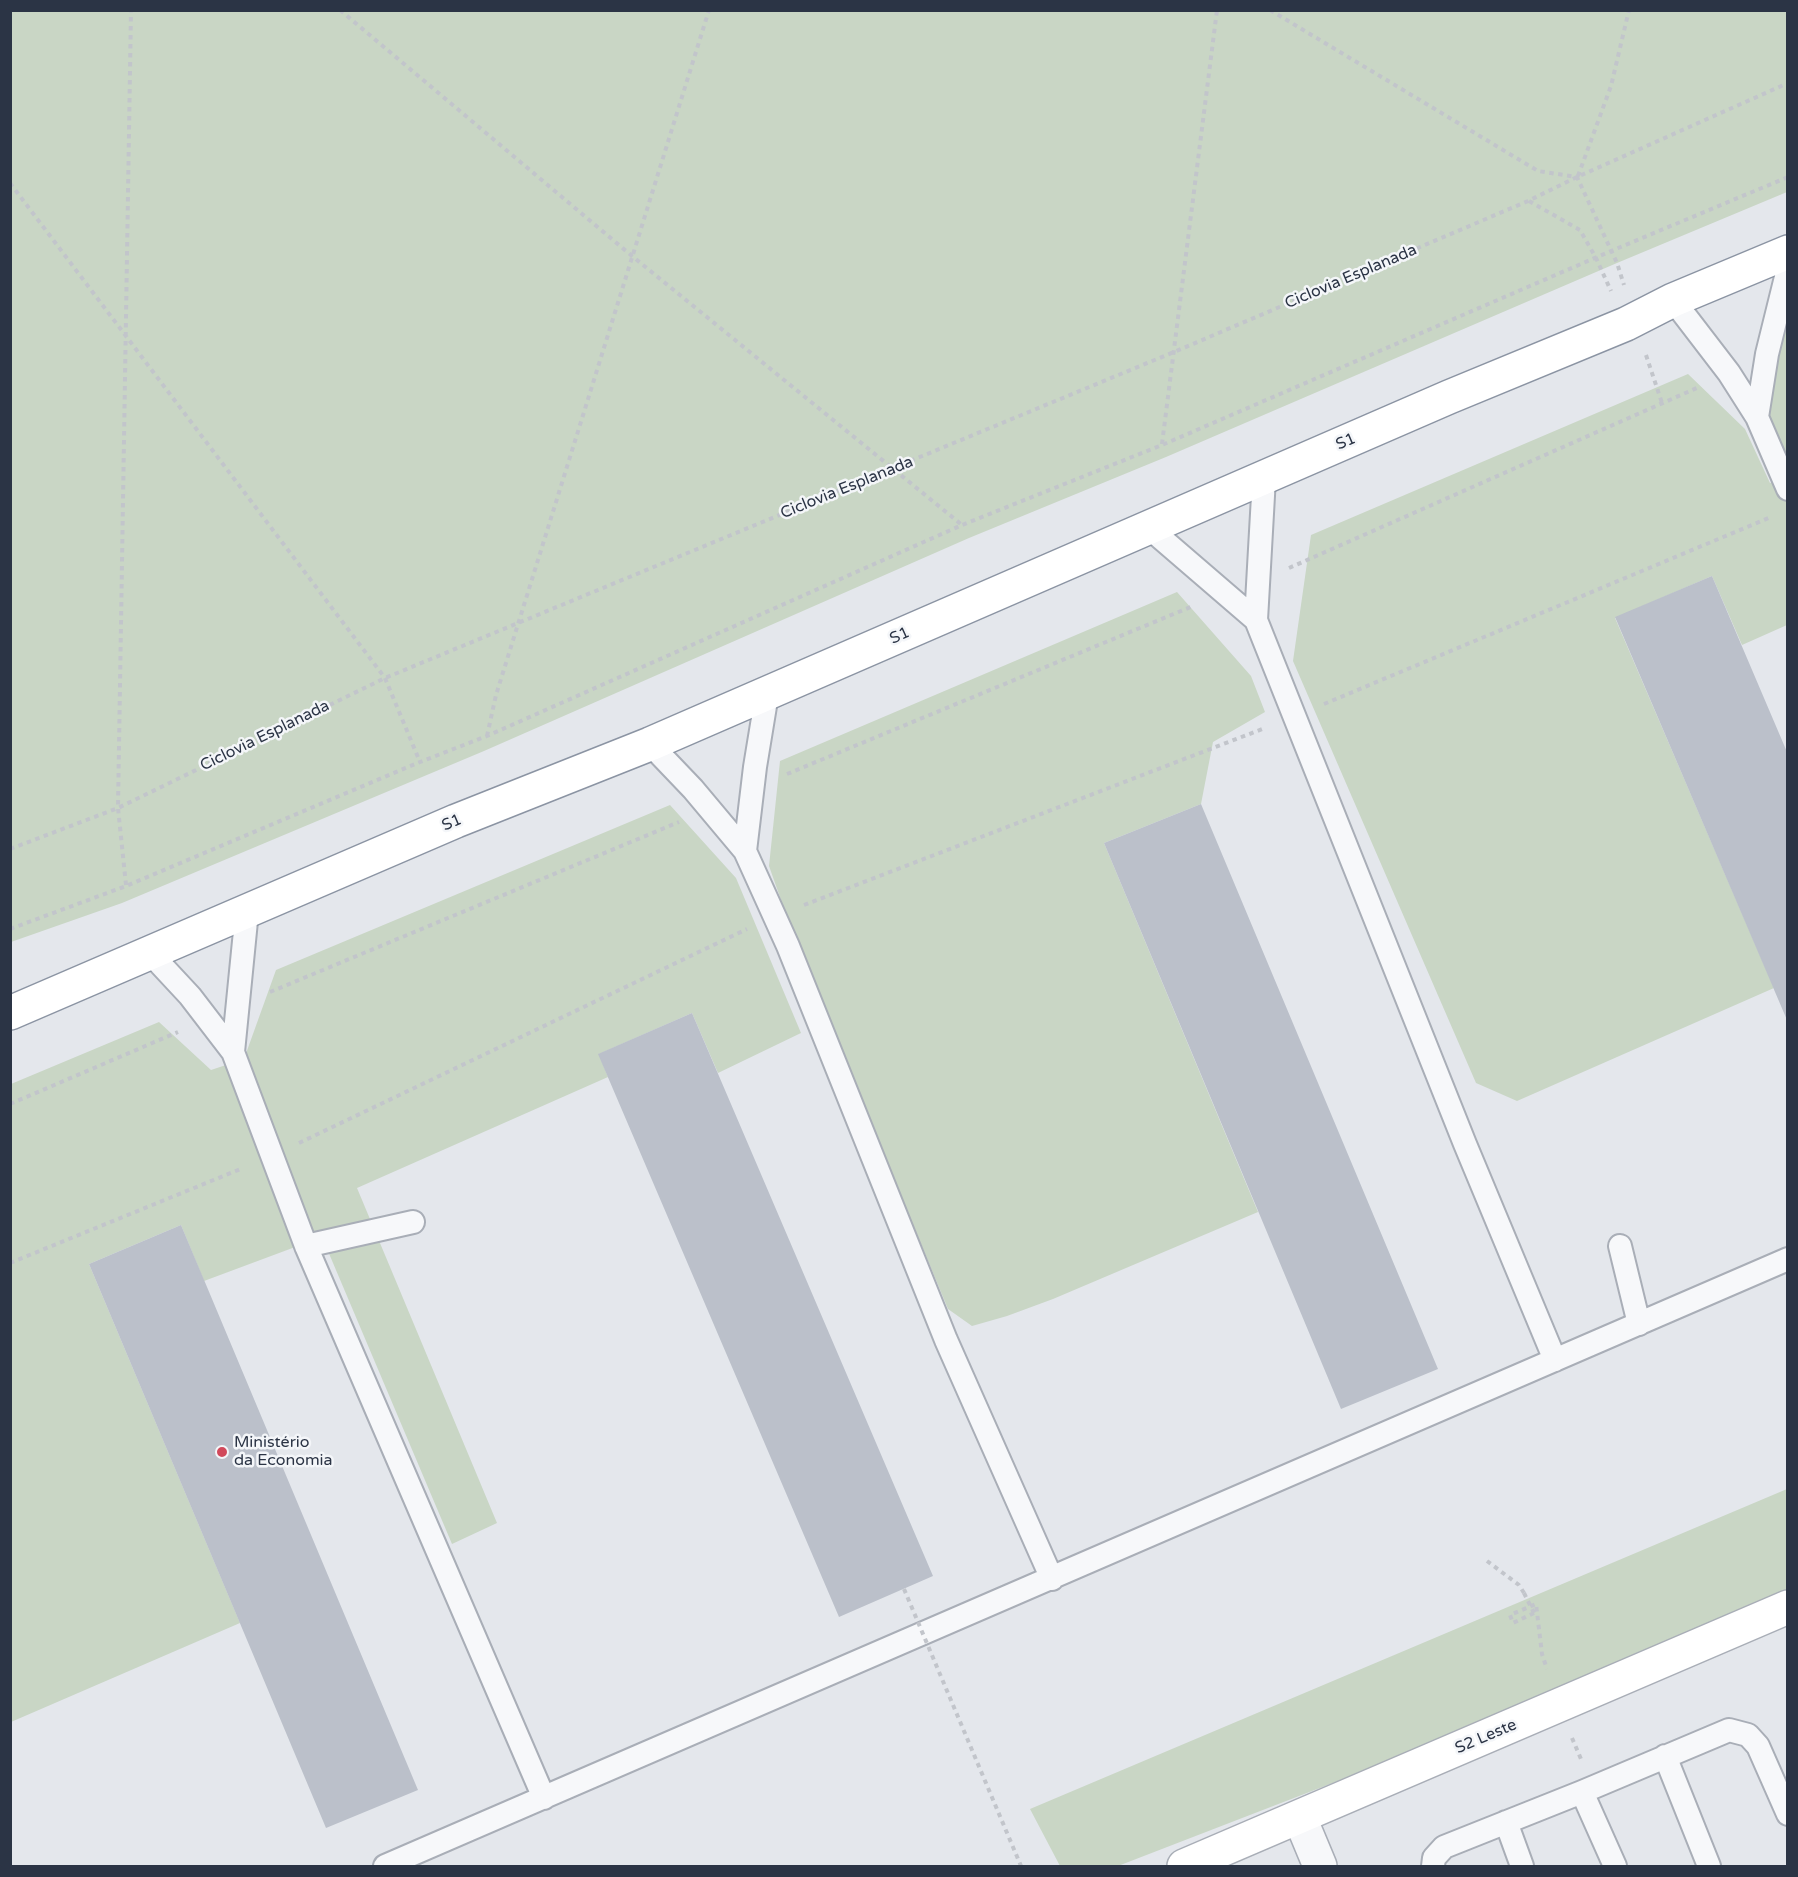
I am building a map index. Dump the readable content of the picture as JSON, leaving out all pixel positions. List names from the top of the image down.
{
  "streets": {
    "main road": ["S1", "S2 Leste"],
    "path": ["Ciclovia Esplanada"]
  },
  "places": ["Ministério da Economia"]
}
